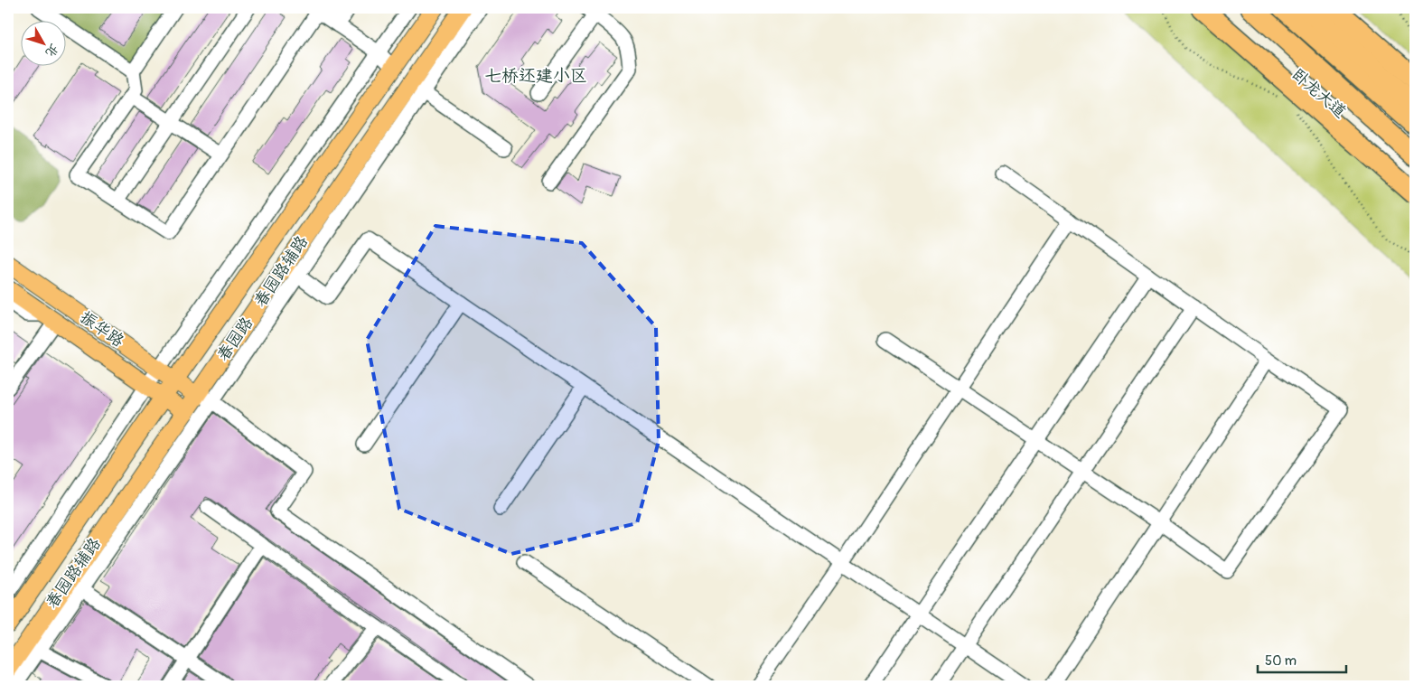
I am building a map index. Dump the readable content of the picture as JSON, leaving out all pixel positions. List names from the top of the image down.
{
  "streets": {
    "highway": ["卧龙大道"],
    "main road": ["振华路", "春园路"],
    "street": ["春园路辅路"]
  },
  "crossings": [
    ["春园路辅路", "春园路"],
    ["振华路", "春园路"]
  ],
  "districts": ["七桥还建小区"],
  "scale_bar": "50 m",
  "north": "bottom right"
}
